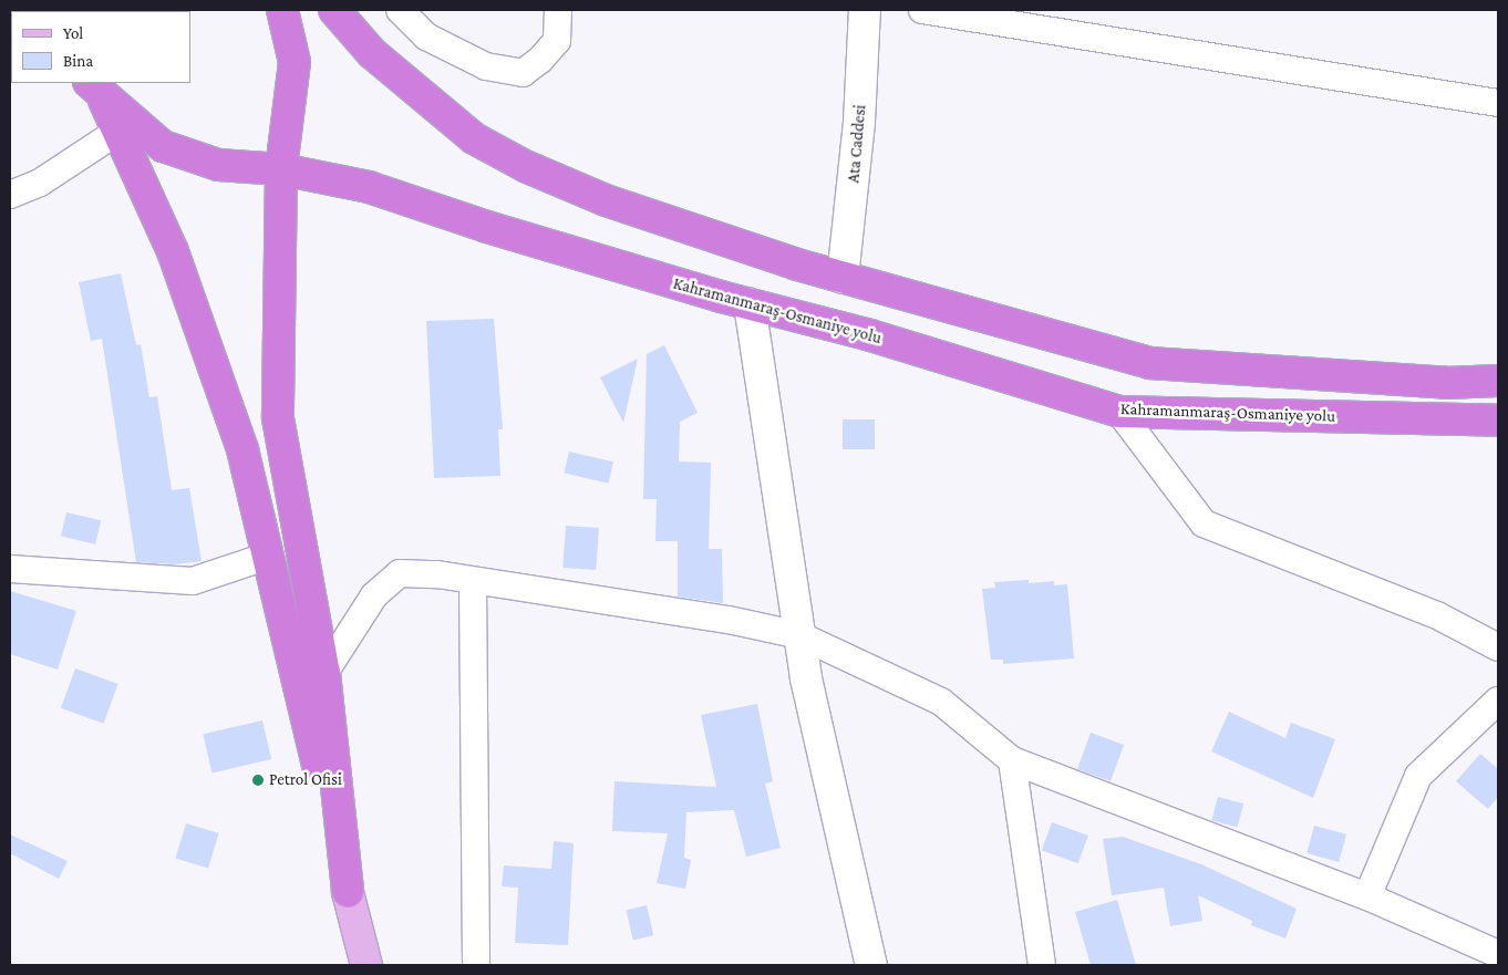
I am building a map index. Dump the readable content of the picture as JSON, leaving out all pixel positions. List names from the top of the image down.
{
  "streets": {
    "highway": ["Kahramanmaraş-Osmaniye yolu"],
    "street": ["Ata Caddesi"]
  },
  "places": ["Petrol Ofisi"],
  "legend": ["Yol", "Bina"]
}
